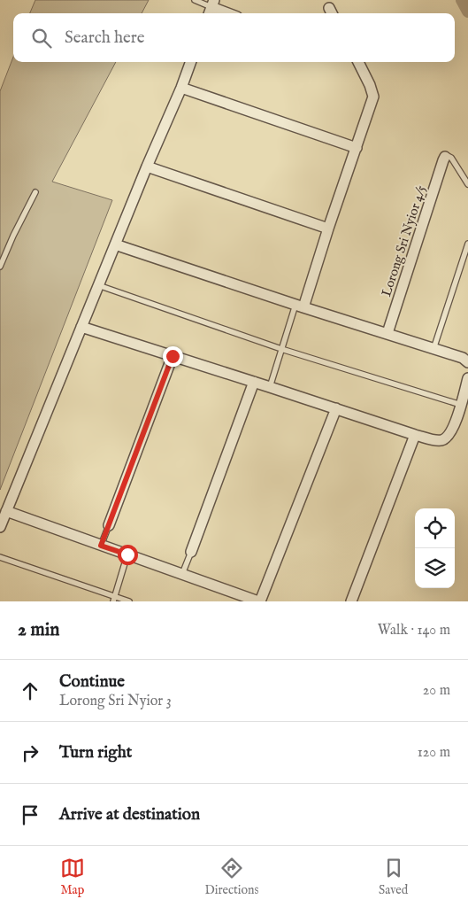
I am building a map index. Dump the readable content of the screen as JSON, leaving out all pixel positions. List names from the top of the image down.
{
  "streets": {
    "street": ["Lorong Sri Nyior 4/5"]
  },
  "page": {
    "search": "Search here",
    "heading": ["2 min", "Walk · 140 m"],
    "list": [
      ["Continue", "Lorong Sri Nyior 3", "20 m"],
      ["Turn right", "120 m"],
      "Arrive at destination"
    ],
    "nav": ["Map", "Directions", "Saved"]
  }
}
